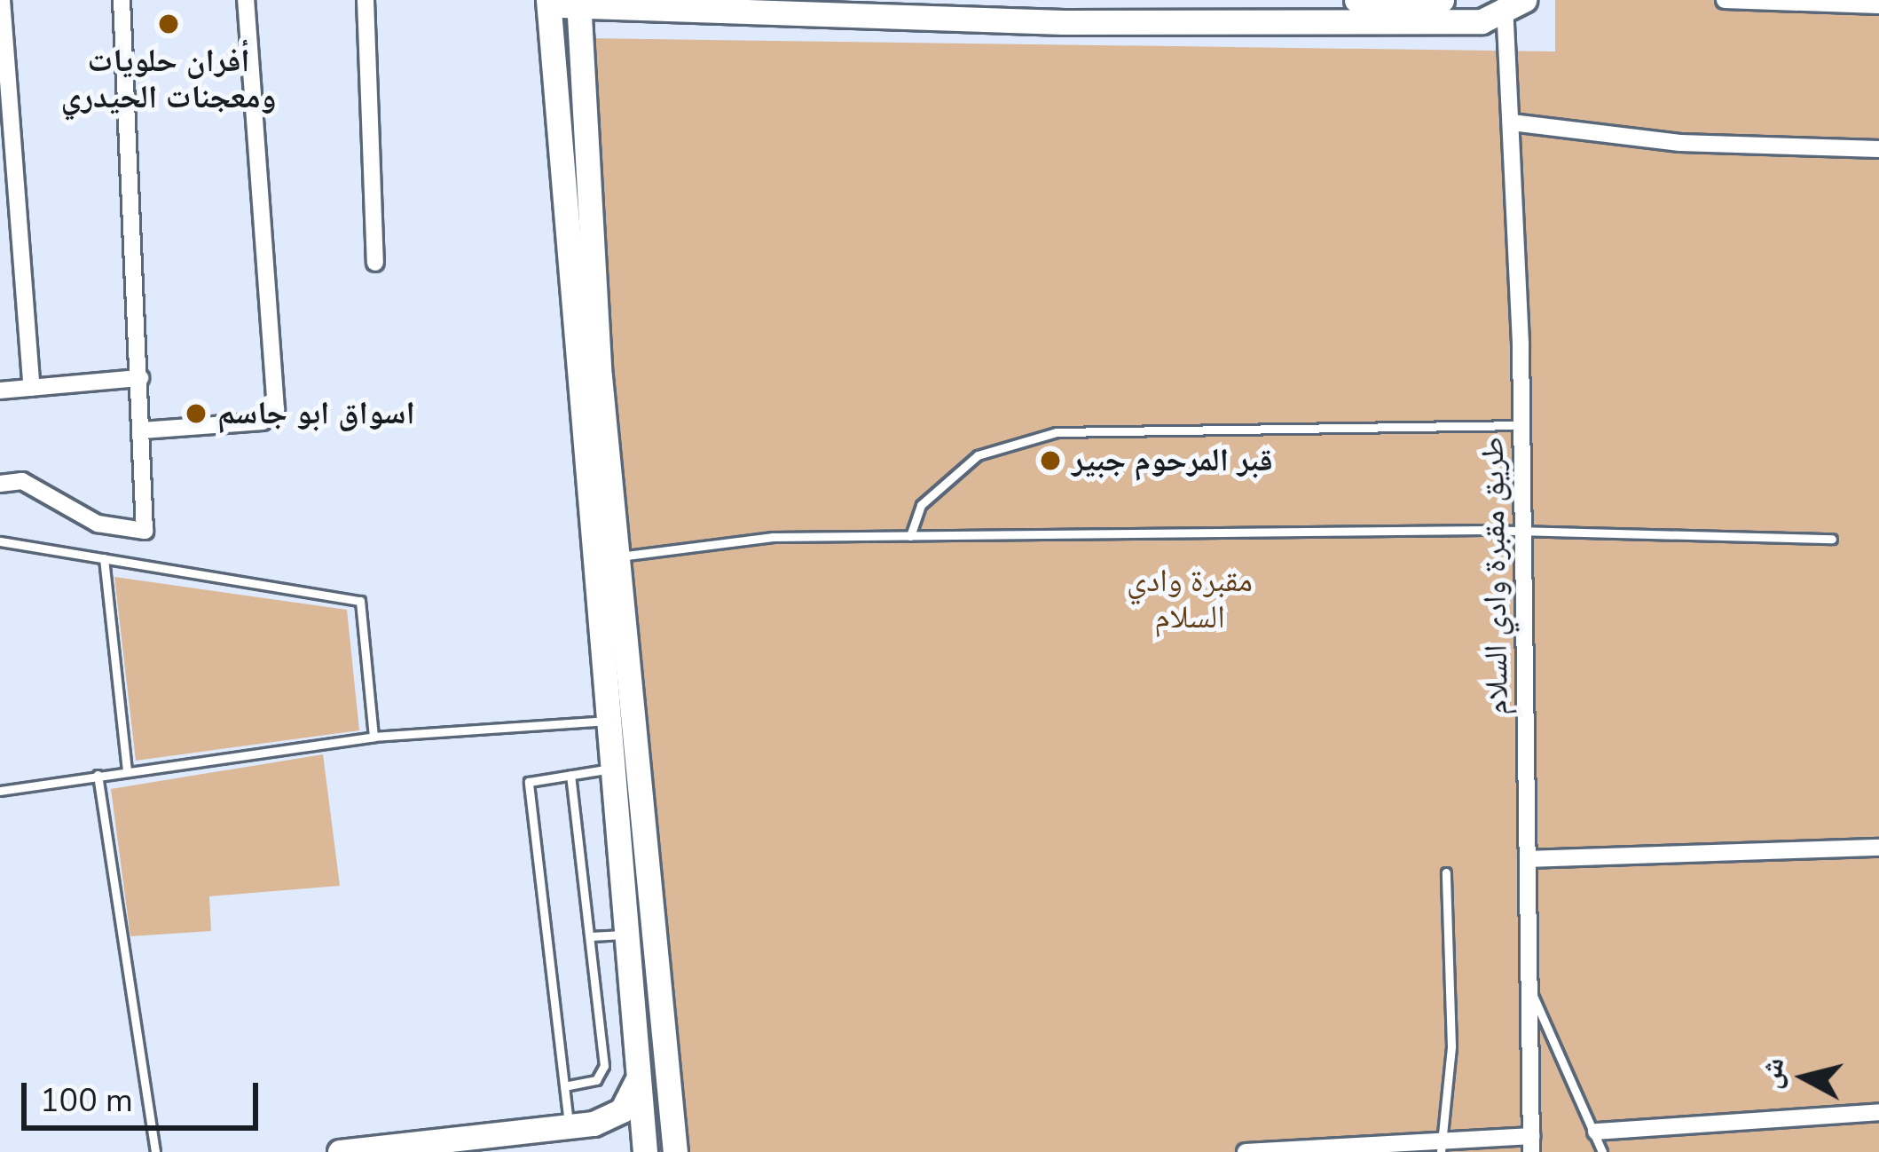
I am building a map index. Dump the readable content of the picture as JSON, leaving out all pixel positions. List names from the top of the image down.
{
  "streets": {
    "street": ["طريق مقبرة وادي السلام"]
  },
  "parks": ["مقبرة وادي السلام"],
  "places": ["أفران حلويات ومعجنات الحيدري", "اسواق ابو جاسم", "قبر المرحوم جبير"],
  "scale_bar": "100 m",
  "north": "left"
}
